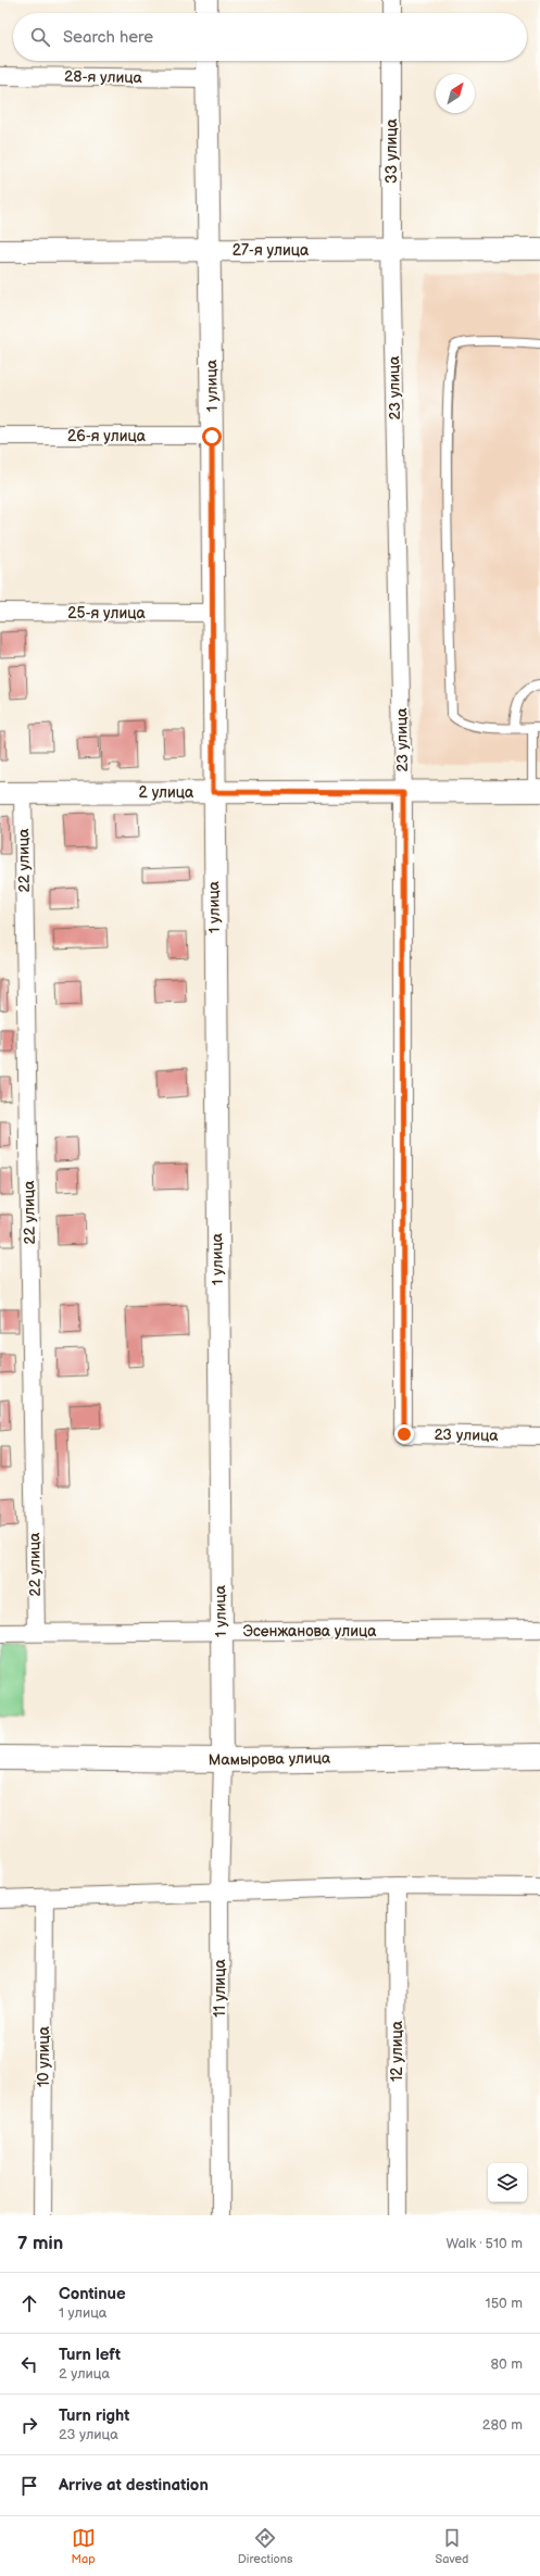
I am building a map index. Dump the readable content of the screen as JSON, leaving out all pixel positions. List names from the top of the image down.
{
  "streets": {
    "highway": ["Мамырова улица"],
    "street": [
      "28-я улица",
      "33 улица",
      "27-я улица",
      "1 улица",
      "23 улица",
      "26-я улица",
      "25-я улица",
      "2 улица",
      "22 улица",
      "Эсенжанова улица",
      "11 улица",
      "12 улица",
      "10 улица"
    ]
  },
  "crossings": [
    ["28-я улица", "1 улица"],
    ["33 улица", "27-я улица"],
    ["33 улица", "23 улица"],
    ["27-я улица", "1 улица"],
    ["27-я улица", "23 улица"],
    ["1 улица", "26-я улица"],
    ["1 улица", "25-я улица"],
    ["1 улица", "2 улица"],
    ["1 улица", "Эсенжанова улица"],
    ["1 улица", "Мамырова улица"],
    ["1 улица", "11 улица"],
    ["23 улица", "2 улица"],
    ["2 улица", "22 улица"],
    ["22 улица", "Эсенжанова улица"],
    ["Мамырова улица", "11 улица"]
  ],
  "north": "top right",
  "page": {
    "search": "Search here",
    "heading": ["7 min", "Walk · 510 m"],
    "list": [
      ["Continue", "1 улица", "150 m"],
      ["Turn left", "2 улица", "80 m"],
      ["Turn right", "23 улица", "280 m"],
      "Arrive at destination"
    ],
    "nav": ["Map", "Directions", "Saved"]
  }
}
